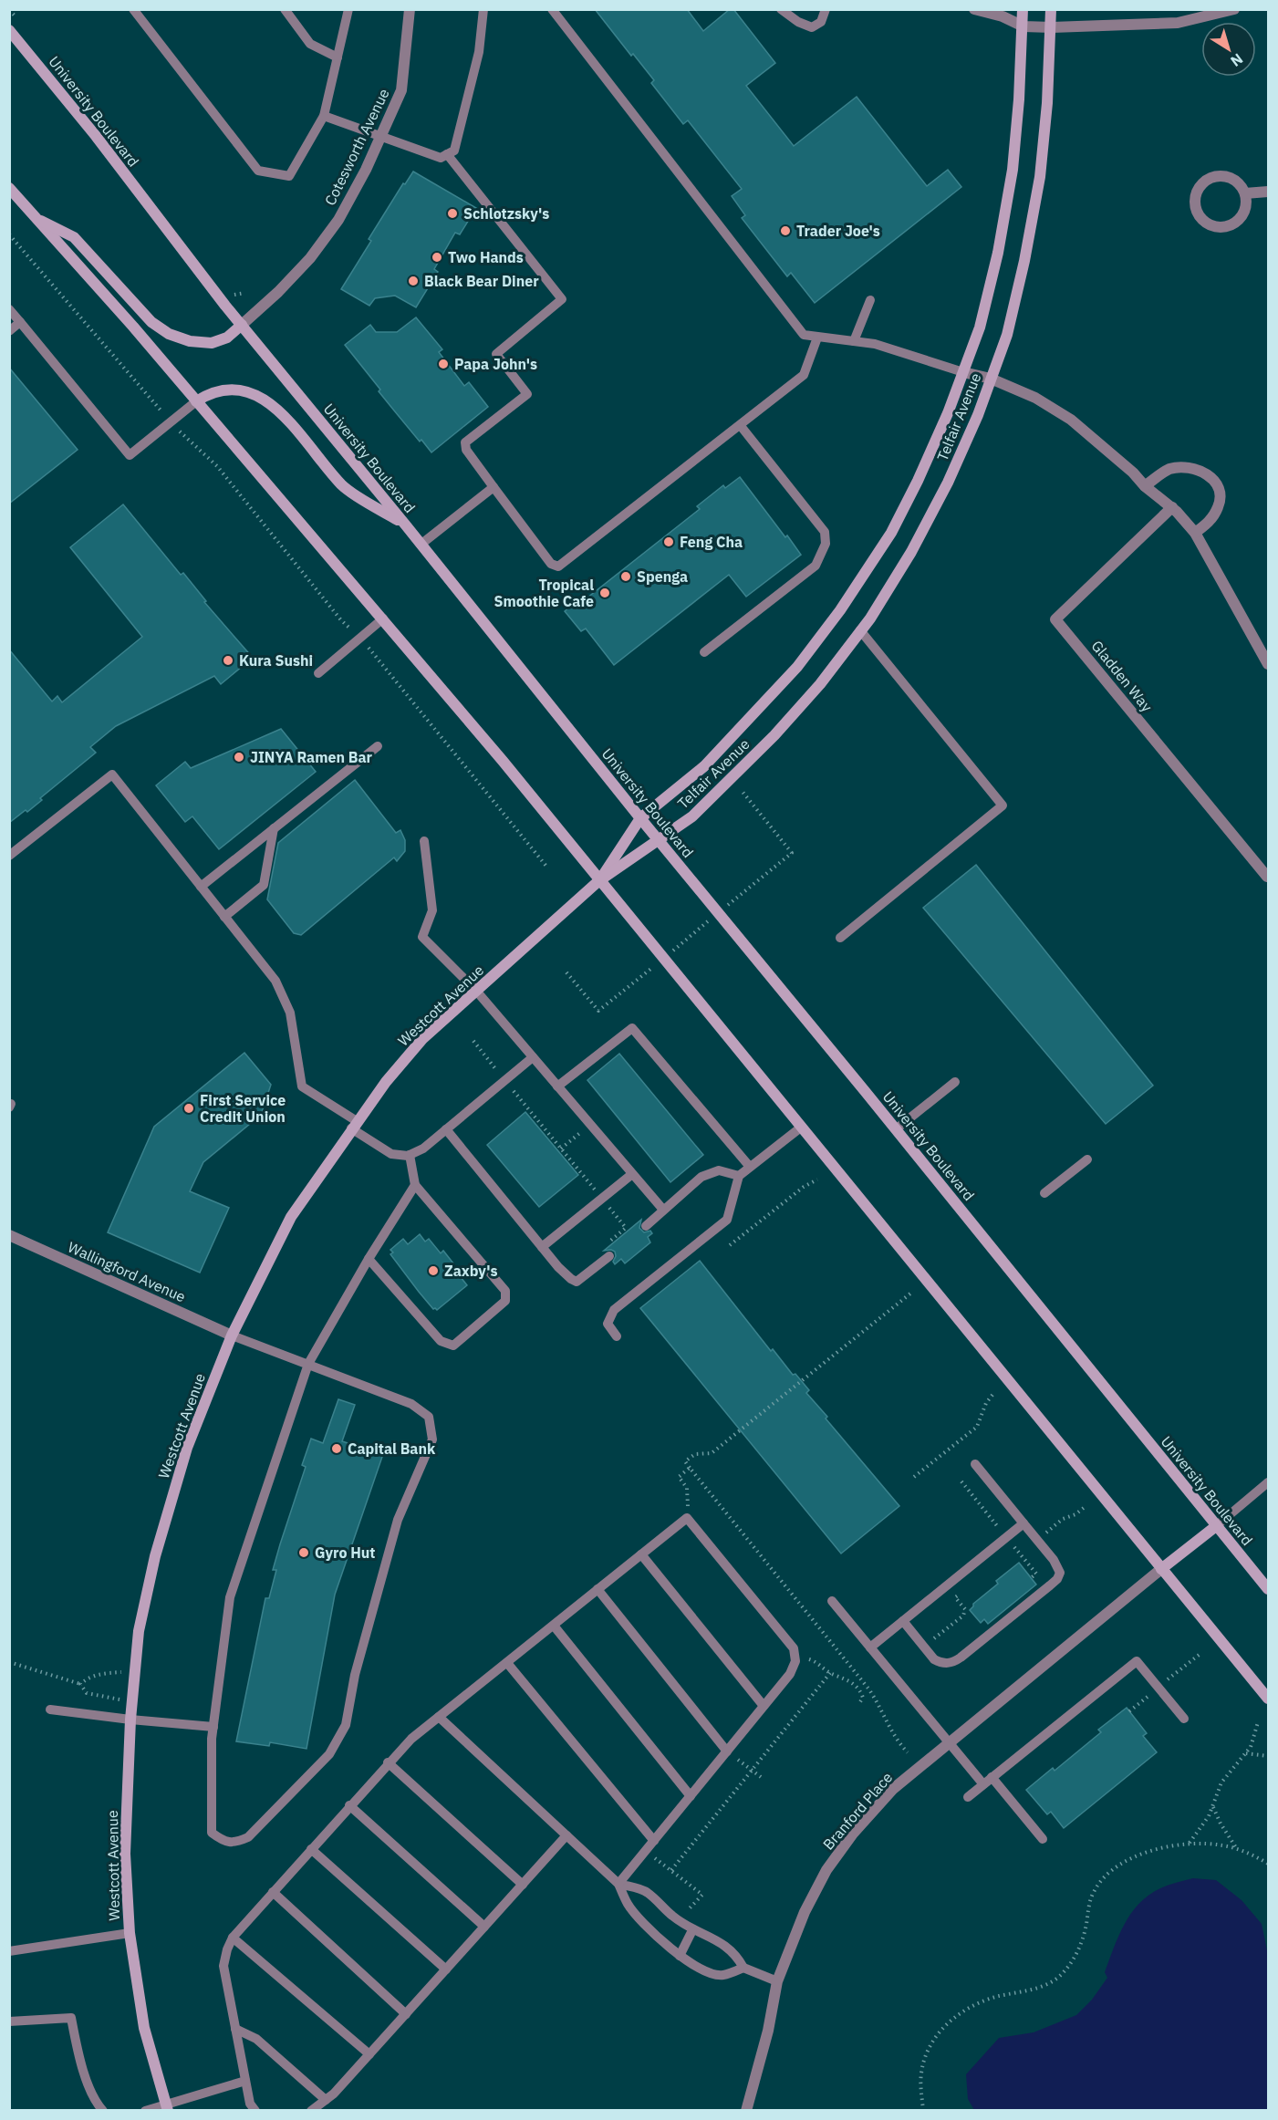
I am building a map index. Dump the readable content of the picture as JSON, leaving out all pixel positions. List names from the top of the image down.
{
  "streets": {
    "main road": ["University Boulevard", "Telfair Avenue", "Westcott Avenue"],
    "street": [
      "Cotesworth Avenue",
      "Gladden Way",
      "Wallingford Avenue",
      "Branford Place"
    ]
  },
  "crossings": [
    ["University Boulevard", "Cotesworth Avenue"],
    ["University Boulevard", "Telfair Avenue"],
    ["Telfair Avenue", "Westcott Avenue"],
    ["Westcott Avenue", "Wallingford Avenue"]
  ],
  "places": [
    "Schlotzsky's",
    "Trader Joe's",
    "Two Hands",
    "Black Bear Diner",
    "Papa John's",
    "Feng Cha",
    "Spenga",
    "Tropical Smoothie Cafe",
    "Kura Sushi",
    "JINYA Ramen Bar",
    "First Service Credit Union",
    "Zaxby's",
    "Capital Bank",
    "Gyro Hut"
  ],
  "north": "bottom right"
}
